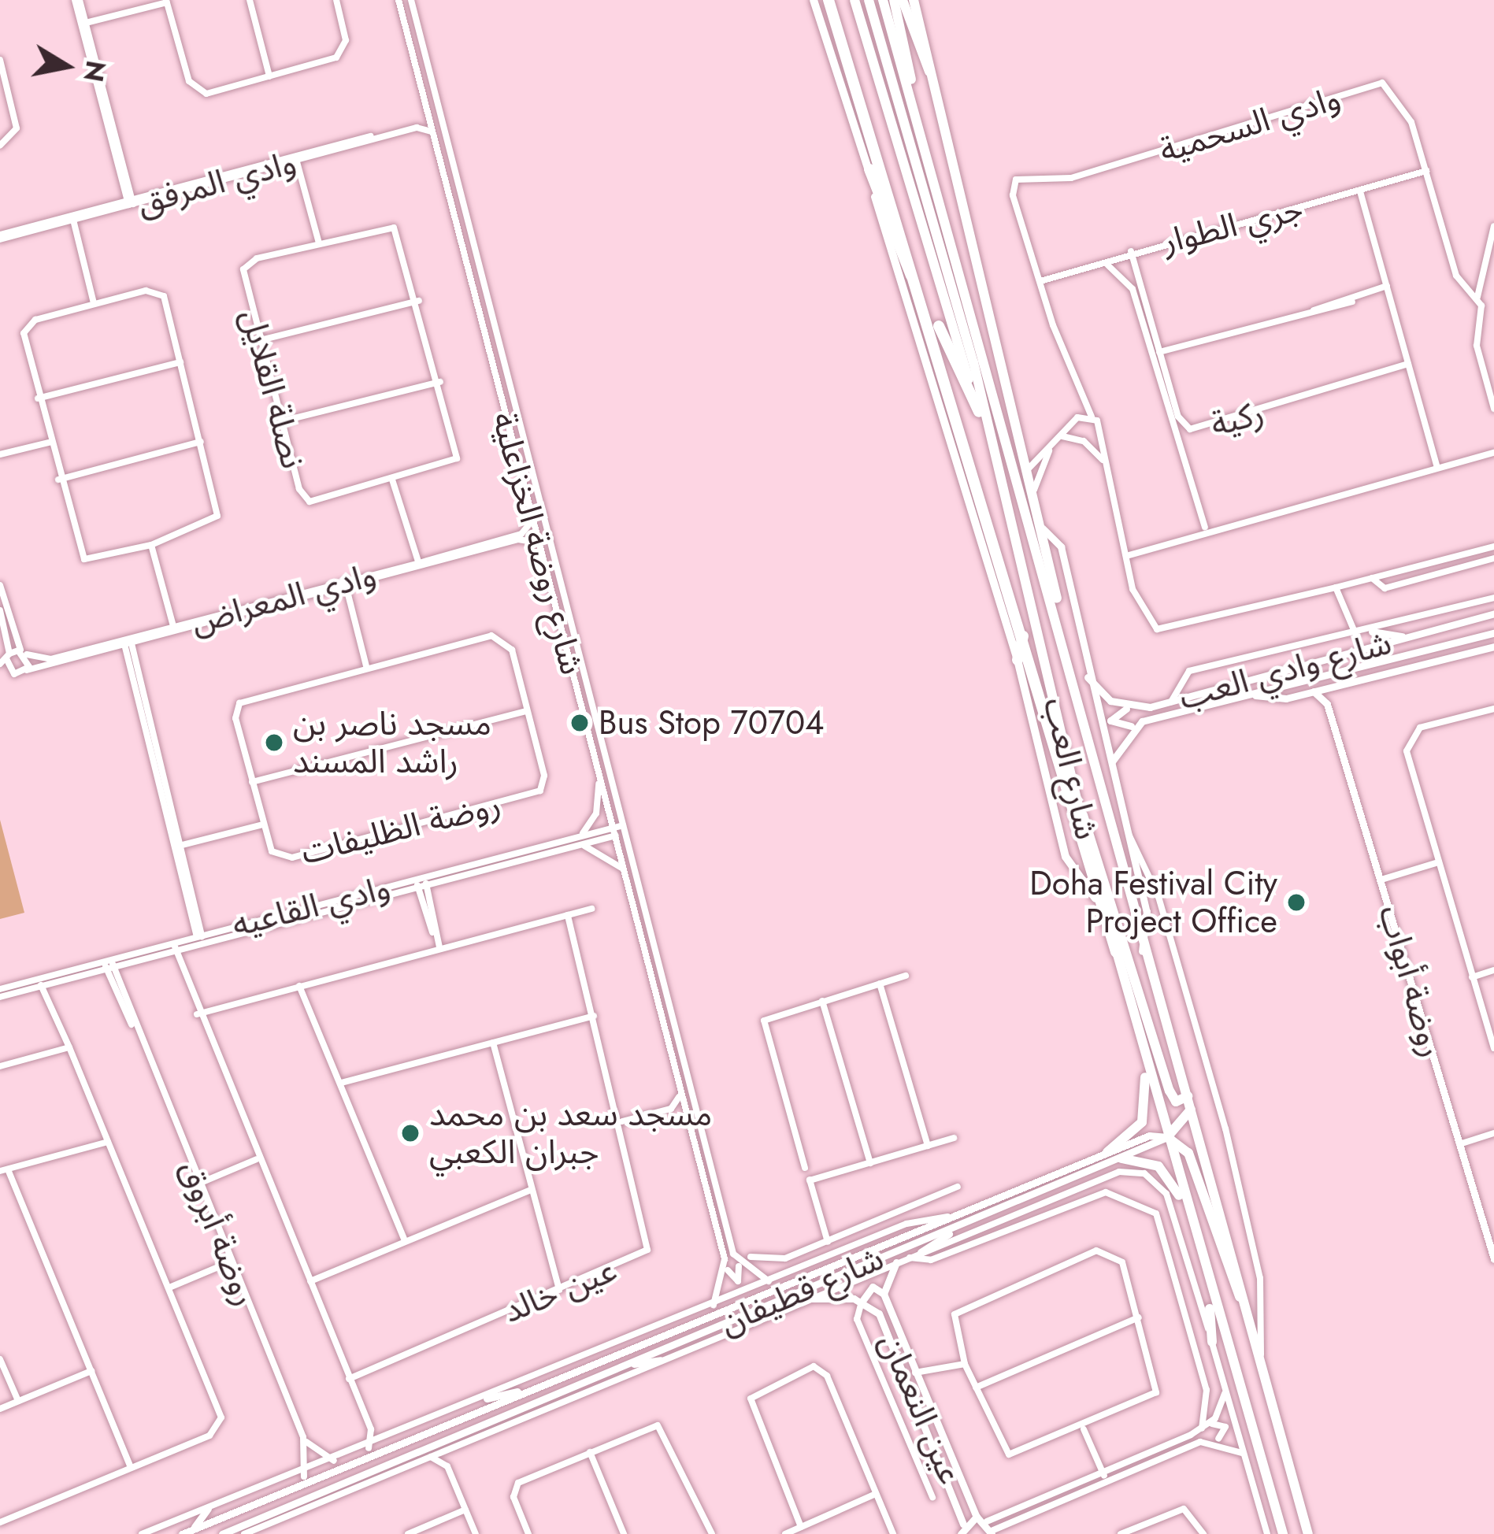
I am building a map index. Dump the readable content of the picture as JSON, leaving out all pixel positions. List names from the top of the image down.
{
  "streets": {
    "main road": ["شارع العب"],
    "street": [
      "وادي السحمية",
      "وادي المرفق",
      "جري الطوار",
      "نصلة القلايل",
      "ركية",
      "شارع روضة الخزاعلية",
      "وادي المعراض",
      "شارع وادي العب",
      "روضة الظليفات",
      "وادي القاعيه",
      "روضة أبواب",
      "روضة أبروق",
      "عين خالد",
      "شارع قطيفان",
      "عين النعمان"
    ]
  },
  "crossings": [
    ["وادي السحمية", "جري الطوار"],
    ["وادي المرفق", "شارع روضة الخزاعلية"],
    ["جري الطوار", "ركية"],
    ["شارع روضة الخزاعلية", "وادي المعراض"],
    ["شارع روضة الخزاعلية", "وادي القاعيه"],
    ["شارع روضة الخزاعلية", "شارع قطيفان"],
    ["شارع وادي العب", "شارع العب"],
    ["شارع وادي العب", "روضة أبواب"],
    ["شارع العب", "شارع قطيفان"],
    ["وادي القاعيه", "روضة أبروق"],
    ["روضة أبروق", "شارع قطيفان"],
    ["شارع قطيفان", "عين النعمان"]
  ],
  "places": [
    "Bus Stop 70704",
    "مسجد ناصر بن راشد المسند",
    "Doha Festival City Project Office",
    "مسجد سعد بن محمد جبران الكعبي"
  ],
  "north": "right"
}
